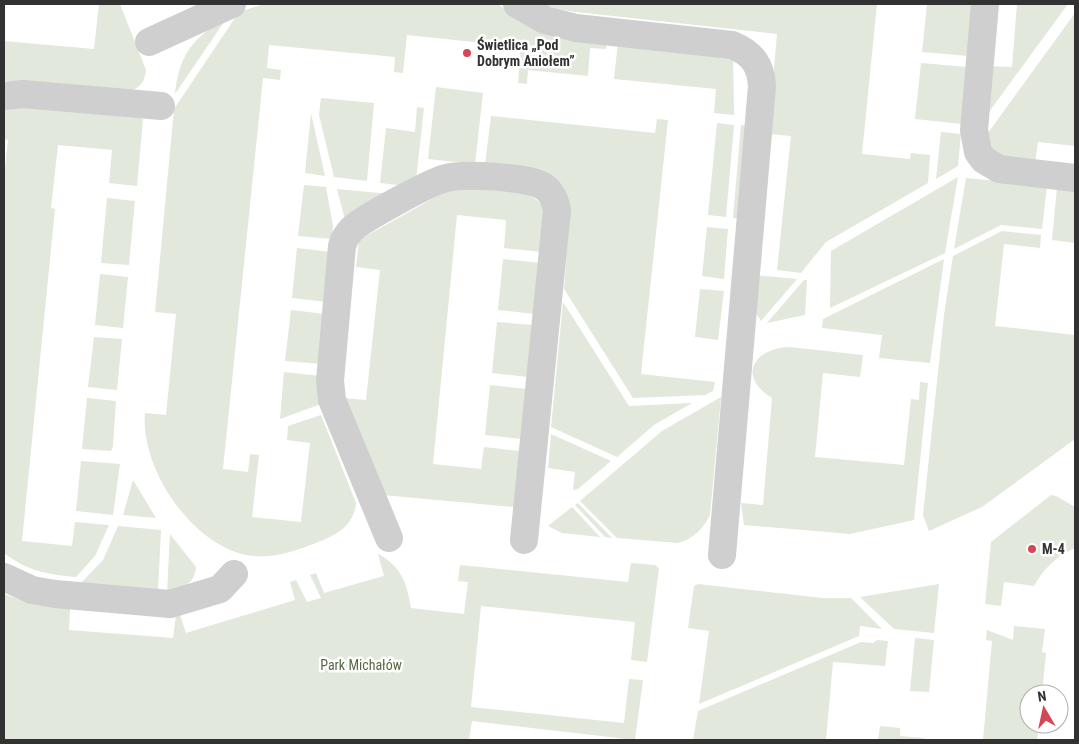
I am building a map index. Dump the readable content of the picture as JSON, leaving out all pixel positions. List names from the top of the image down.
{
  "parks": ["Park Michałów"],
  "places": ["Świetlica „Pod Dobrym Aniołem”", "M-4"],
  "north": "top"
}
